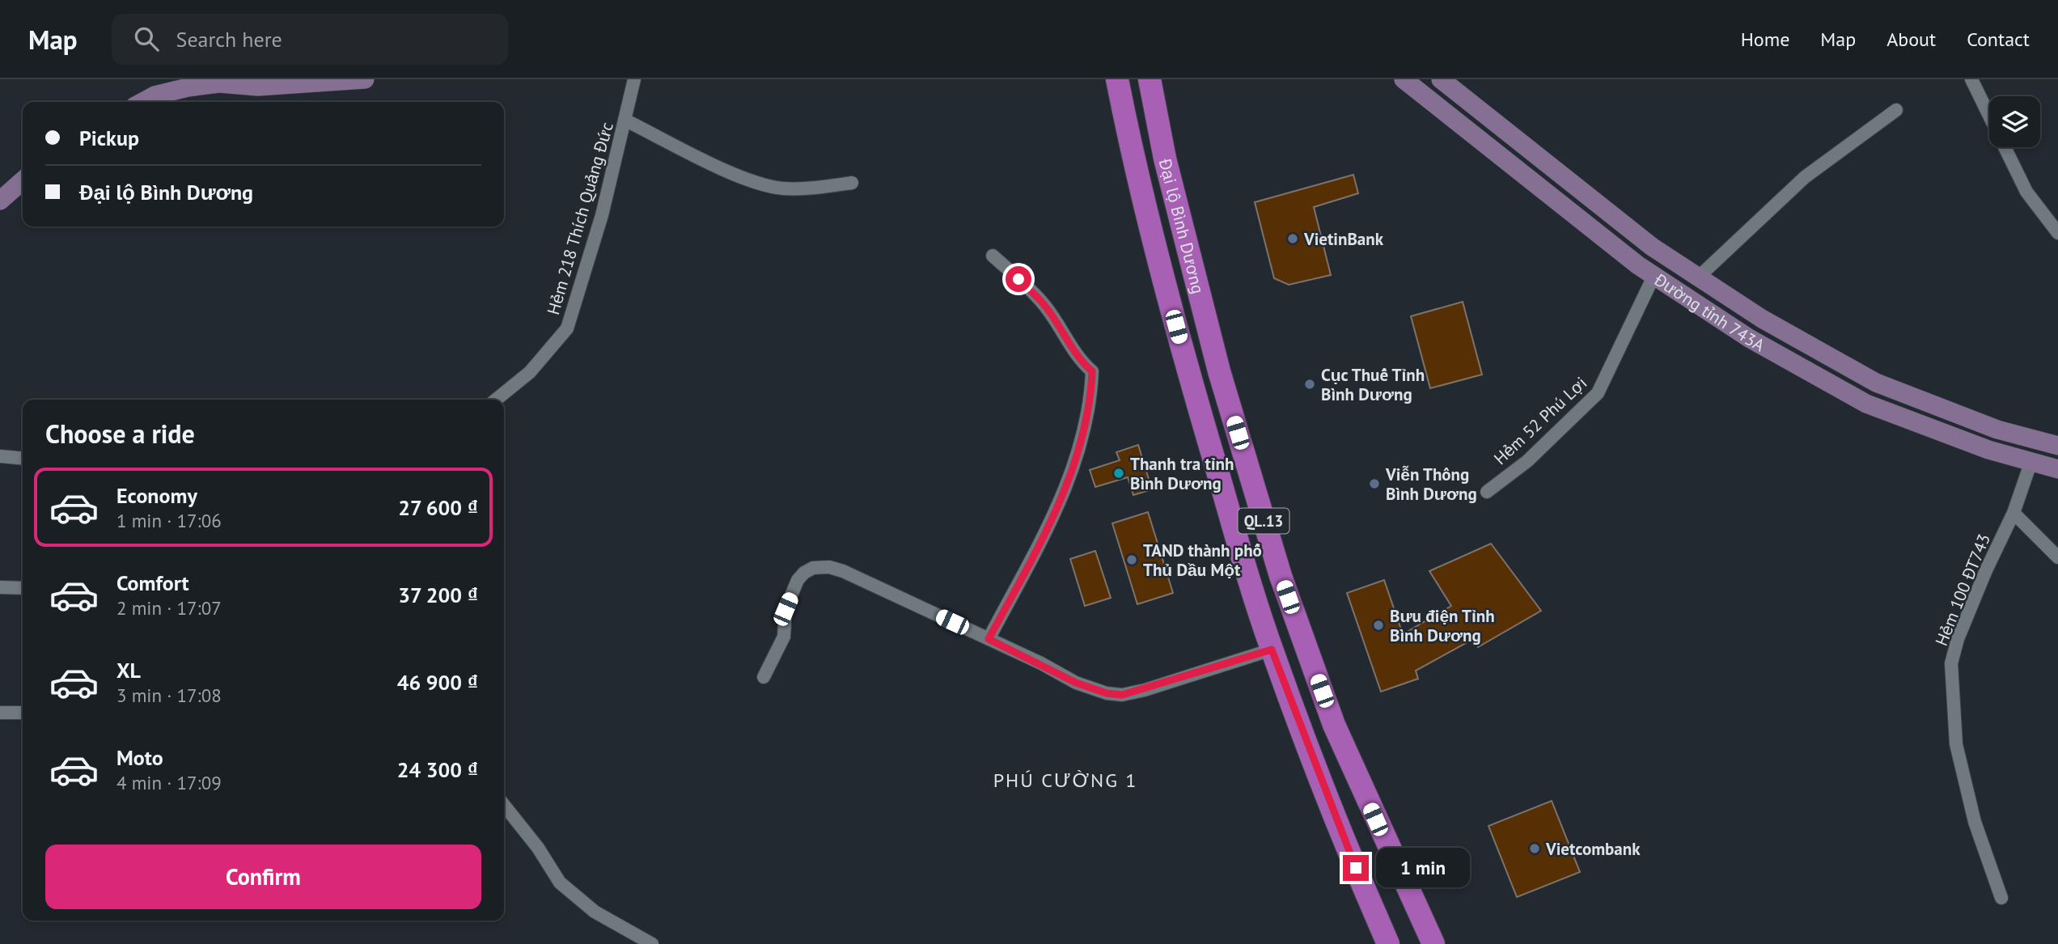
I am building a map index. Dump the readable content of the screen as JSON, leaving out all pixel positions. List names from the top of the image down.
{
  "streets": {
    "highway": ["Đại lộ Bình Dương", "QL.13"],
    "main road": ["Đường tỉnh 743A"],
    "street": ["Hẻm 218 Thích Quảng Đức", "Hẻm 52 Phú Lợi", "Hẻm 100 ĐT743"]
  },
  "crossings": [
    ["Đường tỉnh 743A", "Hẻm 52 Phú Lợi"],
    ["Đường tỉnh 743A", "Hẻm 100 ĐT743"]
  ],
  "districts": ["PHÚ CƯỜNG 1"],
  "places": [
    "VietinBank",
    "Cục Thuế Tỉnh Bình Dương",
    "Thanh tra tỉnh Bình Dương",
    "Viễn Thông Bình Dương",
    "TAND thành phố Thủ Dầu Một",
    "Bưu điện Tỉnh Bình Dương",
    "Vietcombank"
  ],
  "page": {
    "header": "Map",
    "search": "Search here",
    "nav": [
      "Home",
      "Map",
      "About",
      "Contact"
    ],
    "banner": ["Pickup", "Đại lộ Bình Dương"],
    "heading": "Choose a ride",
    "list": [
      {
        "name": "Economy",
        "note": "1 min · 17:06",
        "value": "27 600 ₫"
      },
      {
        "name": "Comfort",
        "note": "2 min · 17:07",
        "value": "37 200 ₫"
      },
      {
        "name": "XL",
        "note": "3 min · 17:08",
        "value": "46 900 ₫"
      },
      {
        "name": "Moto",
        "note": "4 min · 17:09",
        "value": "24 300 ₫"
      }
    ],
    "buttons": "Confirm",
    "bubble": "1 min"
  }
}
